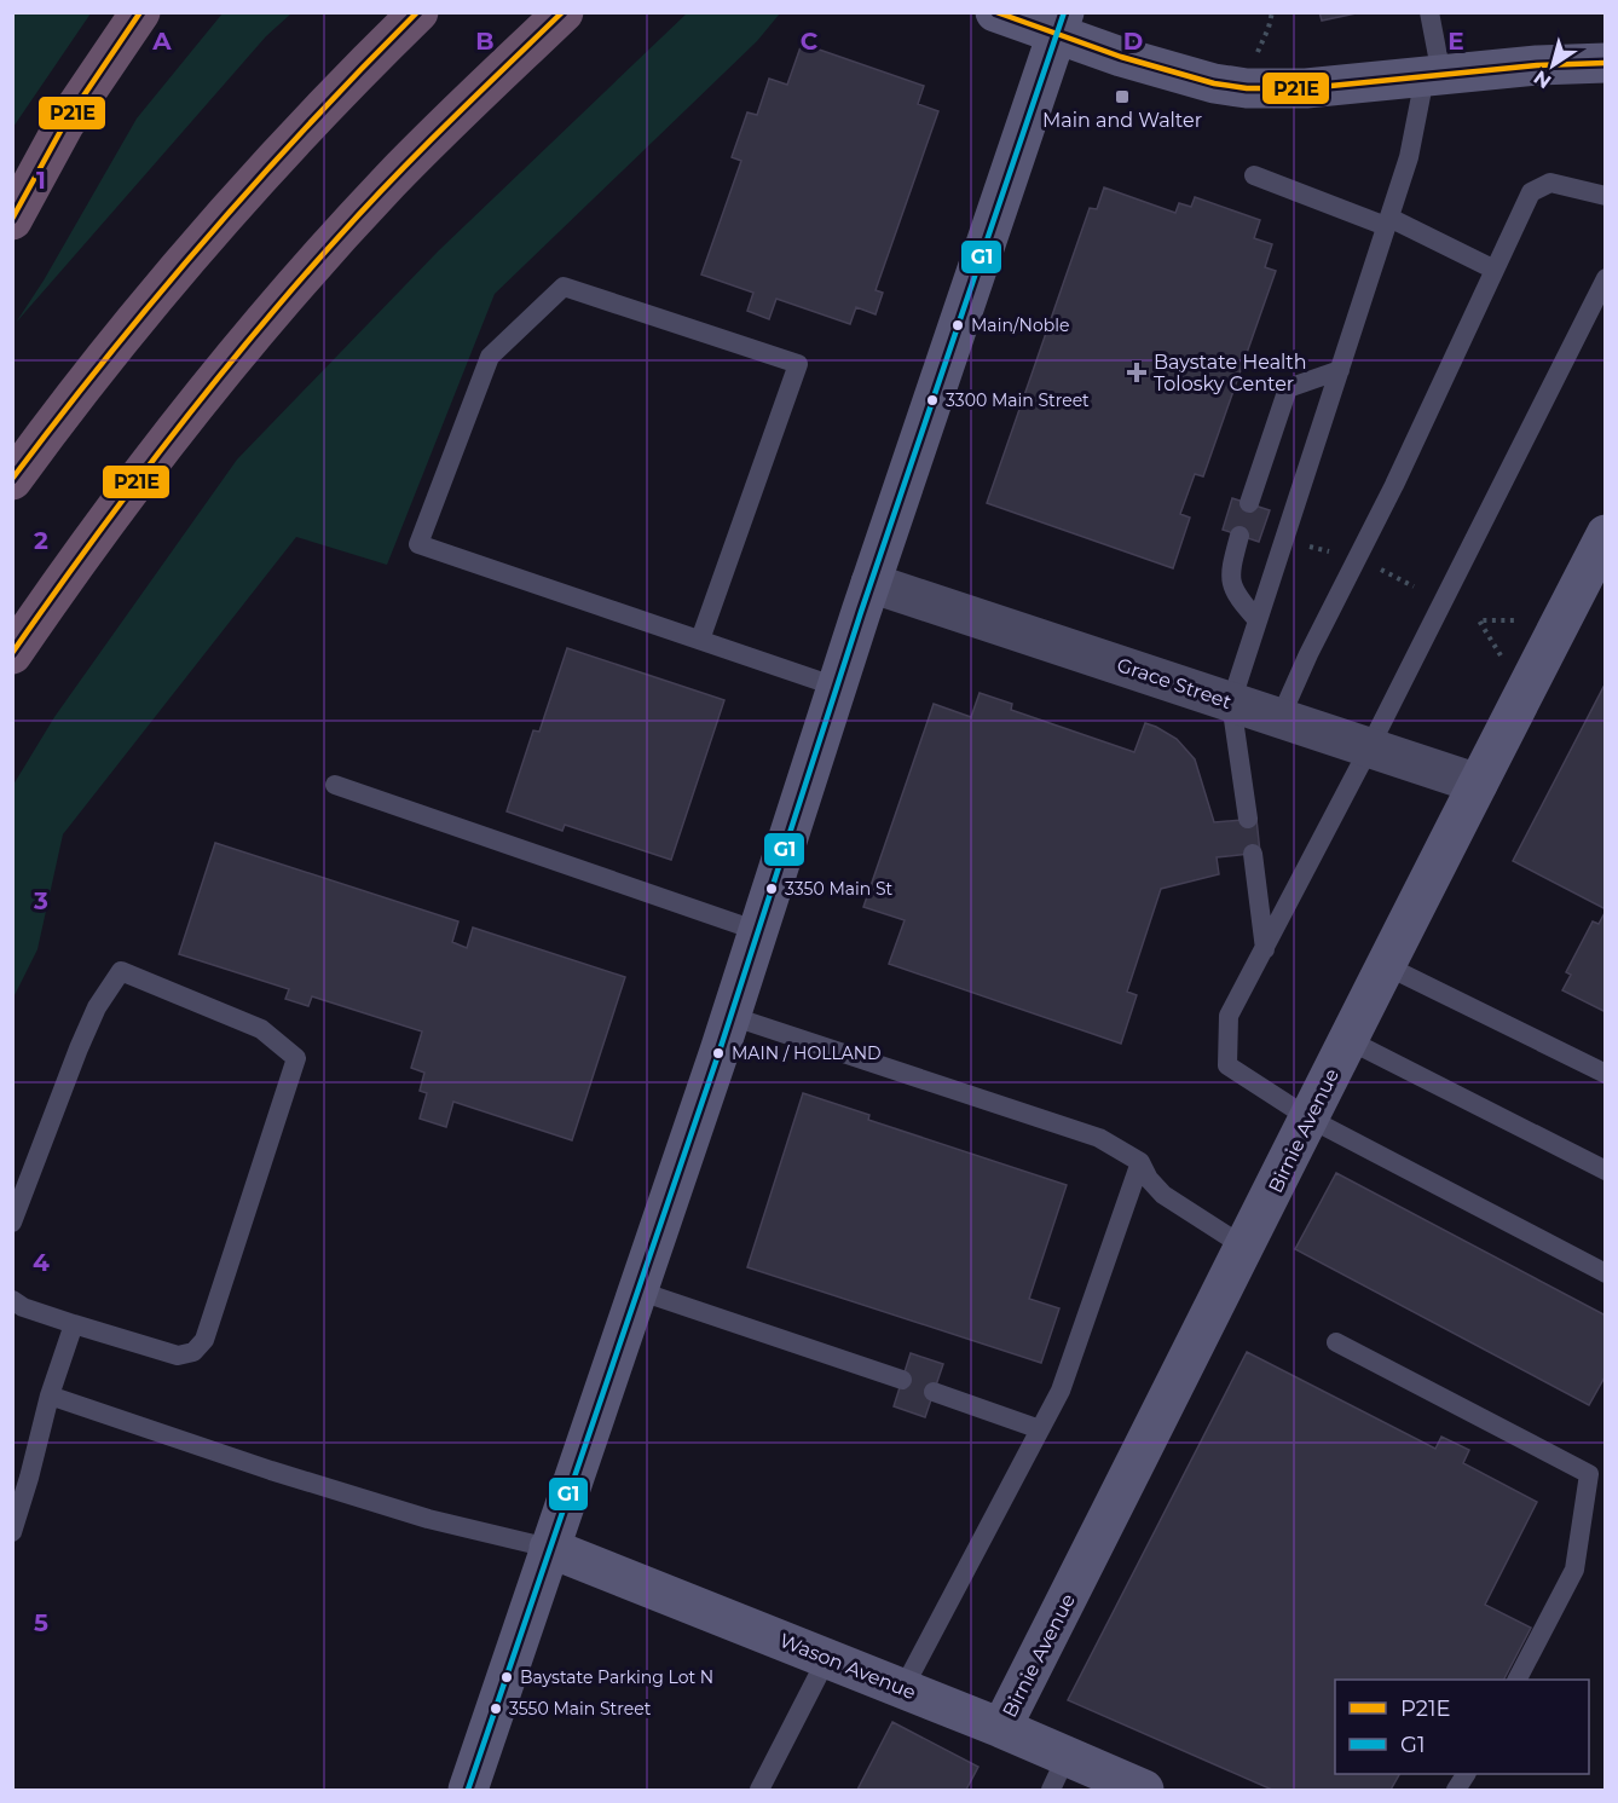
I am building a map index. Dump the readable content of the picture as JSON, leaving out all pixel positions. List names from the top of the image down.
{
  "streets": {
    "main road": ["Birnie Avenue", "Wason Avenue"],
    "street": ["Grace Street"]
  },
  "crossings": [
    ["Grace Street", "Birnie Avenue"],
    ["Birnie Avenue", "Wason Avenue"]
  ],
  "places": {
    "transit": ["Main and Walter"],
    "other": [
      "Main/Noble",
      "3300 Main Street",
      "3350 Main St",
      "MAIN / HOLLAND",
      "Baystate Parking Lot N",
      "3550 Main Street"
    ],
    "health": ["Baystate Health Tolosky Center"]
  },
  "lines": ["transit line P21E", "transit line G1"],
  "legend": ["P21E", "G1"],
  "north": "bottom left",
  "grid": {
    "columns": [
      "A",
      "B",
      "C",
      "D",
      "E"
    ],
    "rows": [
      "1",
      "2",
      "3",
      "4",
      "5"
    ]
  }
}
